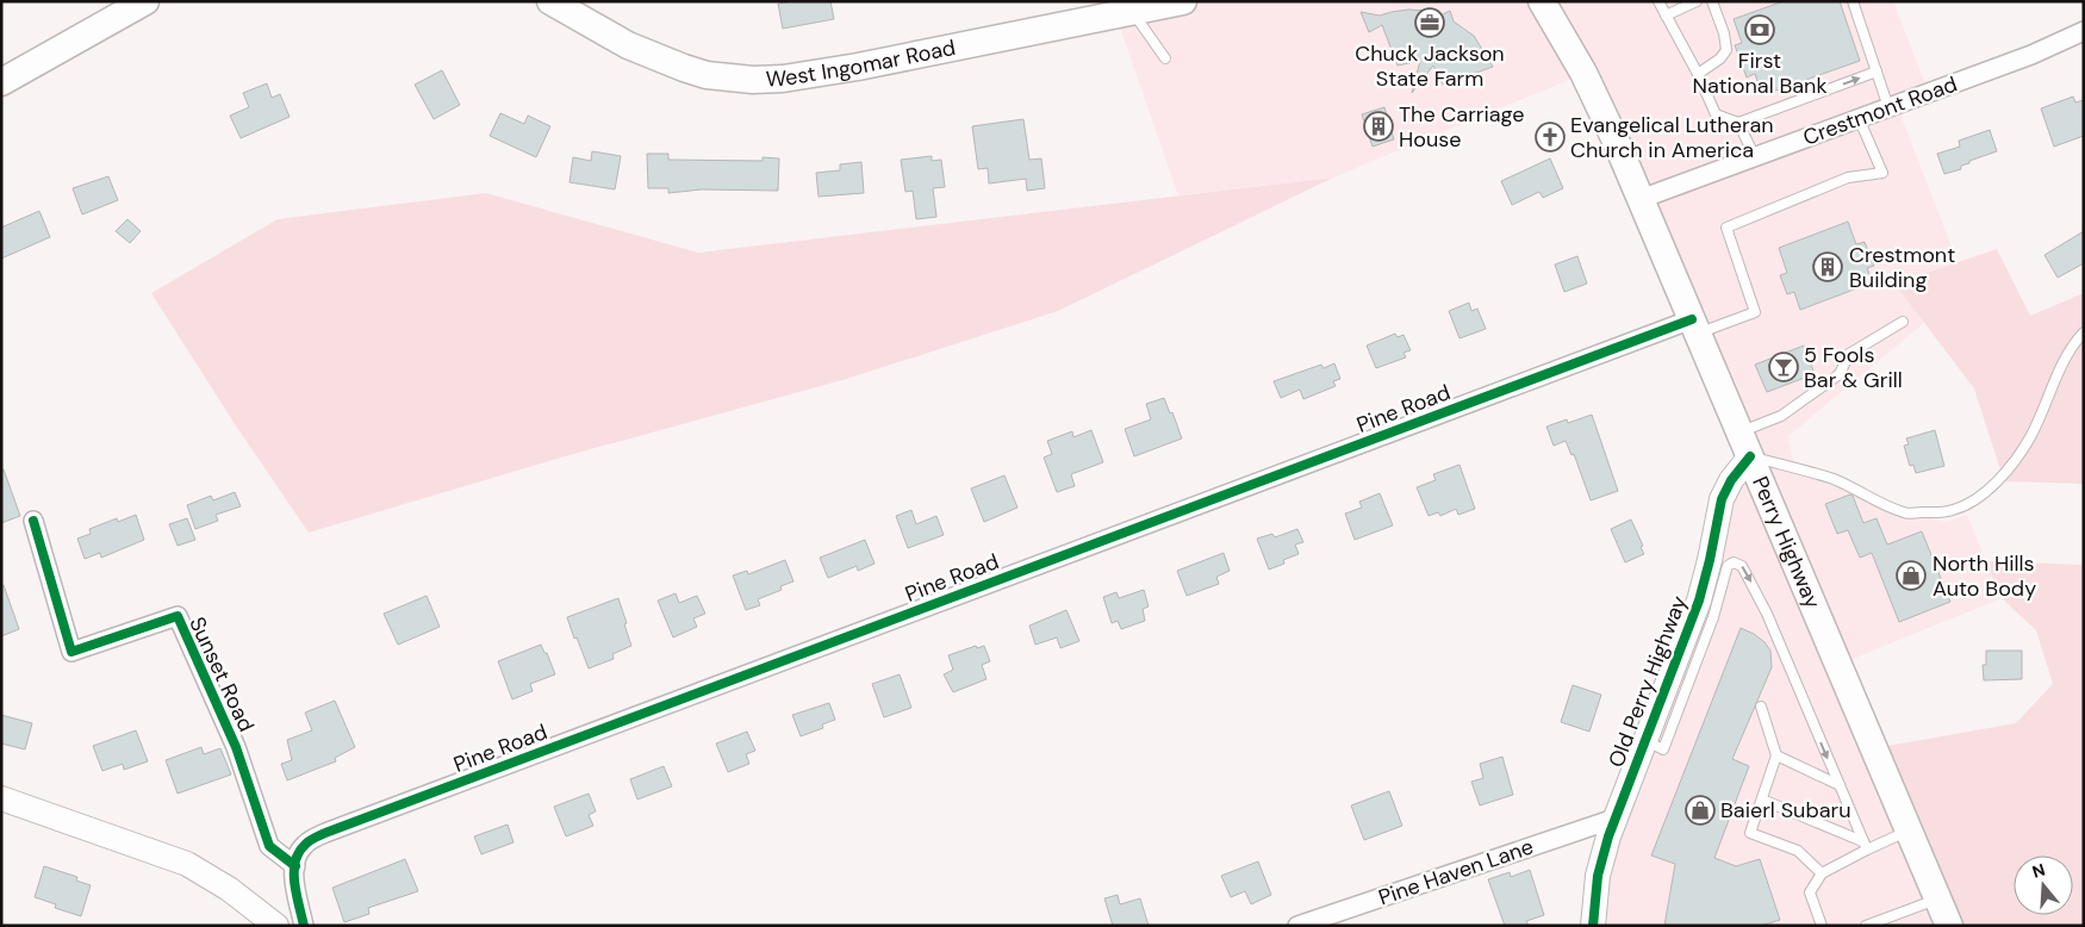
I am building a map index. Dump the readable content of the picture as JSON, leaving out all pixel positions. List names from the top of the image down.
{
  "streets": {
    "main road": ["West Ingomar Road", "Perry Highway"],
    "street": [
      "Crestmont Road",
      "Pine Road",
      "Sunset Road",
      "Old Perry Highway",
      "Pine Haven Lane"
    ]
  },
  "crossings": [
    ["Crestmont Road", "Perry Highway"],
    ["Pine Road", "Perry Highway"],
    ["Pine Road", "Sunset Road"],
    ["Perry Highway", "Old Perry Highway"],
    ["Old Perry Highway", "Pine Haven Lane"]
  ],
  "places": {
    "office": ["Chuck Jackson State Farm"],
    "bank": ["First National Bank"],
    "building": ["The Carriage House", "Crestmont Building"],
    "church": ["Evangelical Lutheran Church in America"],
    "bar": ["5 Fools Bar & Grill"],
    "shop": ["North Hills Auto Body", "Baierl Subaru"]
  },
  "north": "top"
}
